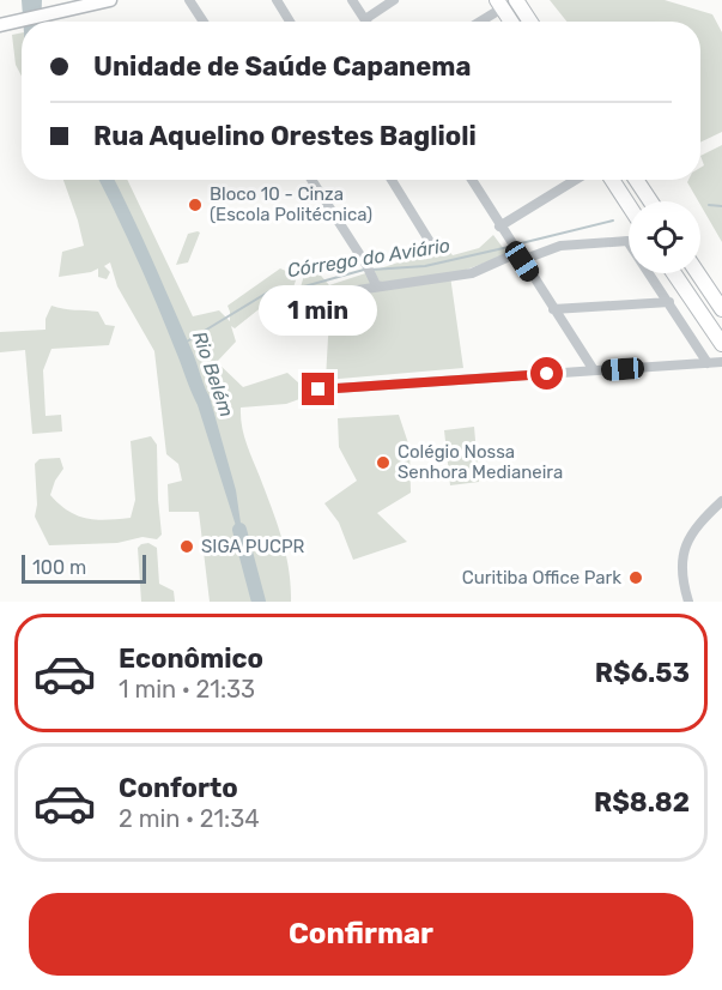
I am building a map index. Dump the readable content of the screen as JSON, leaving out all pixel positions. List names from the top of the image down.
{
  "water": ["Córrego do Aviário", "Rio Belém"],
  "places": [
    "Bloco 10 - Cinza (Escola Politécnica)",
    "Colégio Nossa Senhora Medianeira",
    "SIGA PUCPR",
    "Curitiba Office Park"
  ],
  "scale_bar": "100 m",
  "page": {
    "banner": ["Unidade de Saúde Capanema", "Rua Aquelino Orestes Baglioli"],
    "bubble": "1 min",
    "scale": "100 m",
    "list": [
      {
        "name": "Econômico",
        "note": "1 min · 21:33",
        "value": "R$6.53"
      },
      {
        "name": "Conforto",
        "note": "2 min · 21:34",
        "value": "R$8.82"
      }
    ],
    "buttons": "Confirmar"
  }
}
